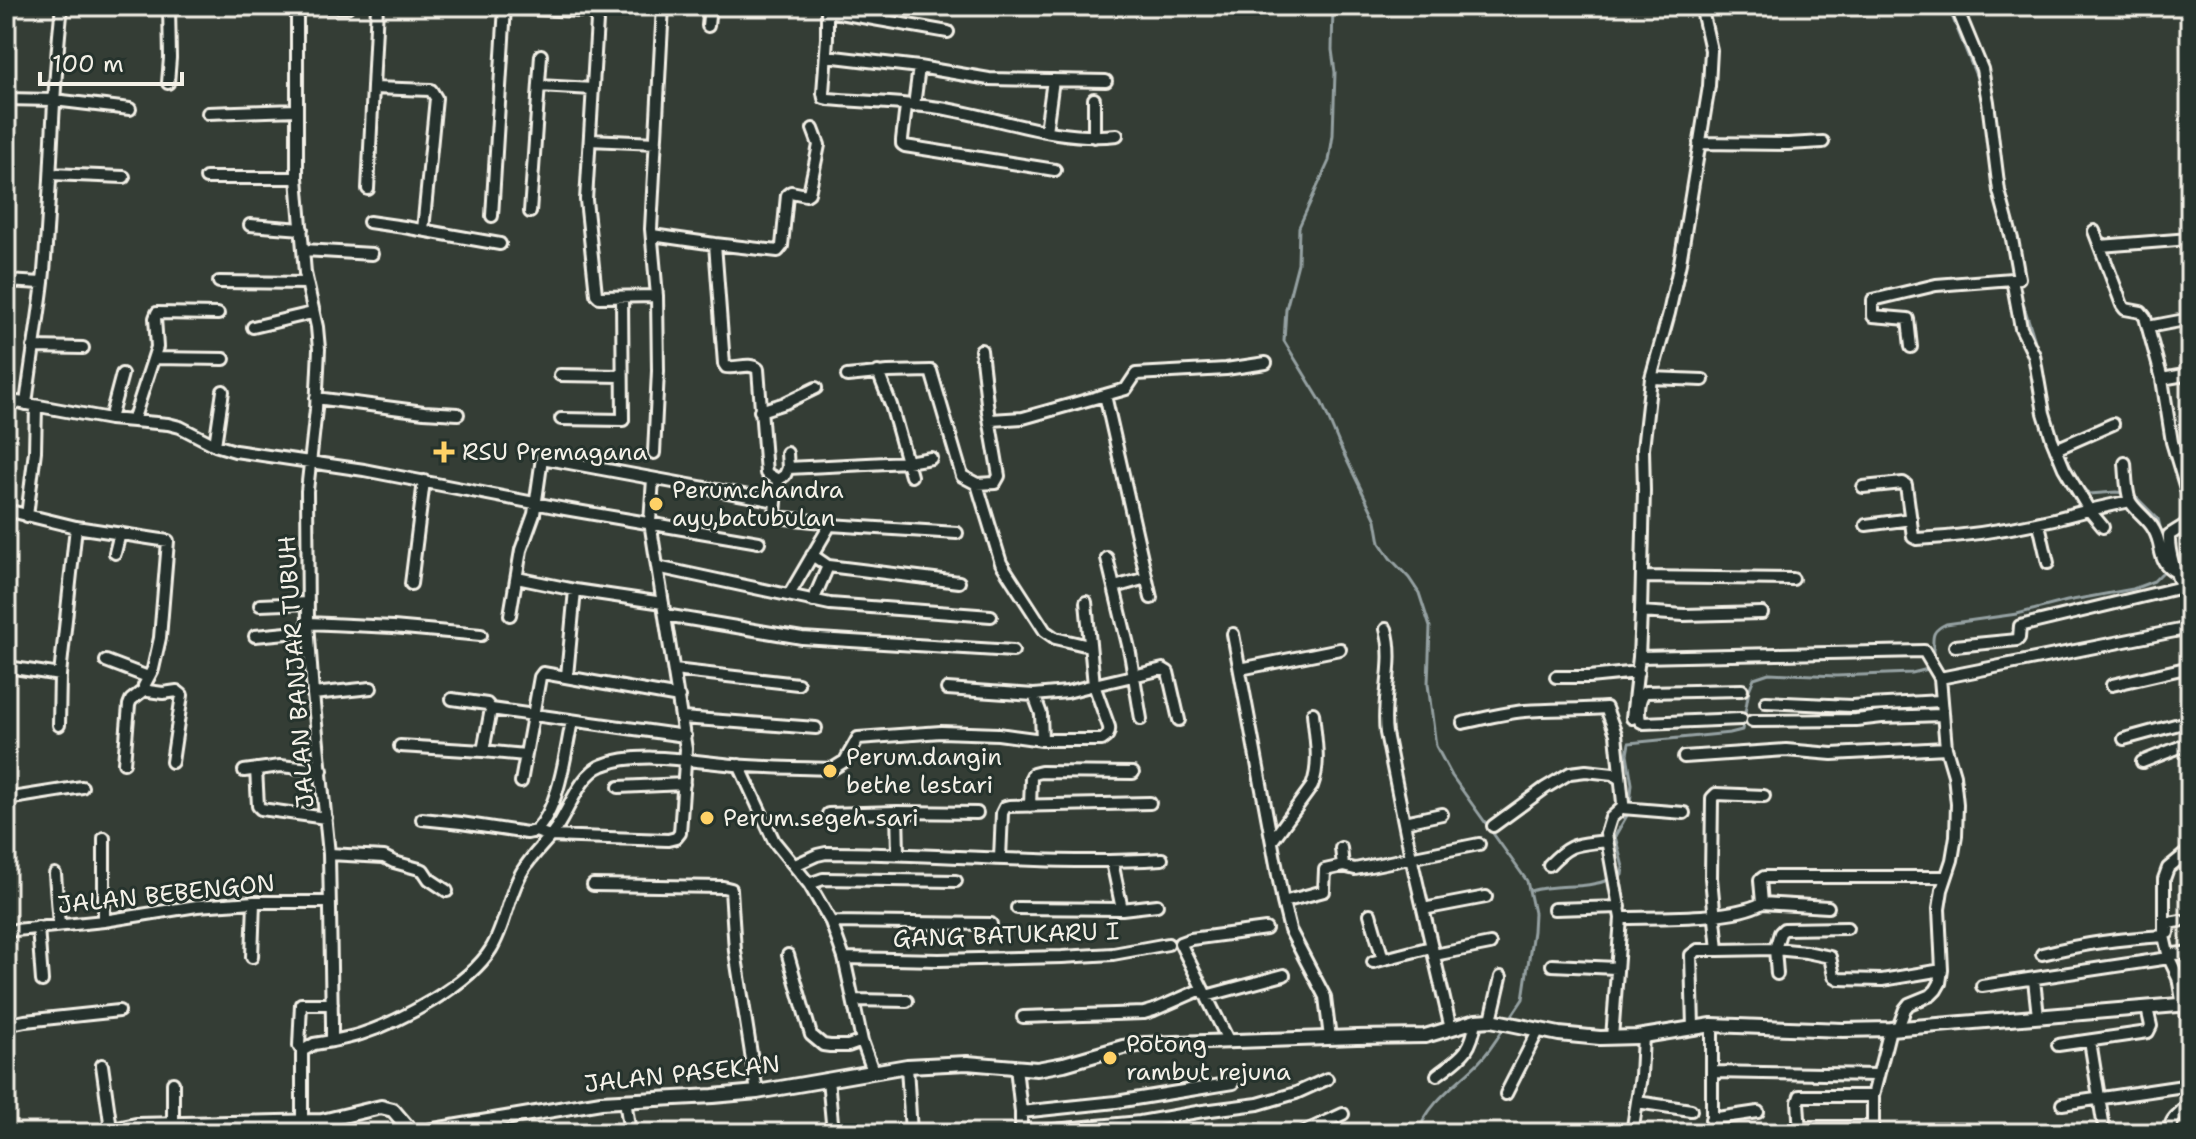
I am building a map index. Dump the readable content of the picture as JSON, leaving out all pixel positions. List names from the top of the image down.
{
  "streets": {
    "street": [
      "JALAN BANJAR TUBUH",
      "JALAN BEBENGON",
      "GANG BATUKARU I",
      "JALAN PASEKAN"
    ]
  },
  "crossings": [
    ["JALAN BANJAR TUBUH", "JALAN BEBENGON"]
  ],
  "places": {
    "health": ["RSU Premagana"],
    "other": [
      "Perum.chandra ayu,batubulan",
      "Perum.dangin bethe lestari",
      "Perum.segeh sari",
      "Potong rambut rejuna"
    ]
  },
  "scale_bar": "100 m"
}
